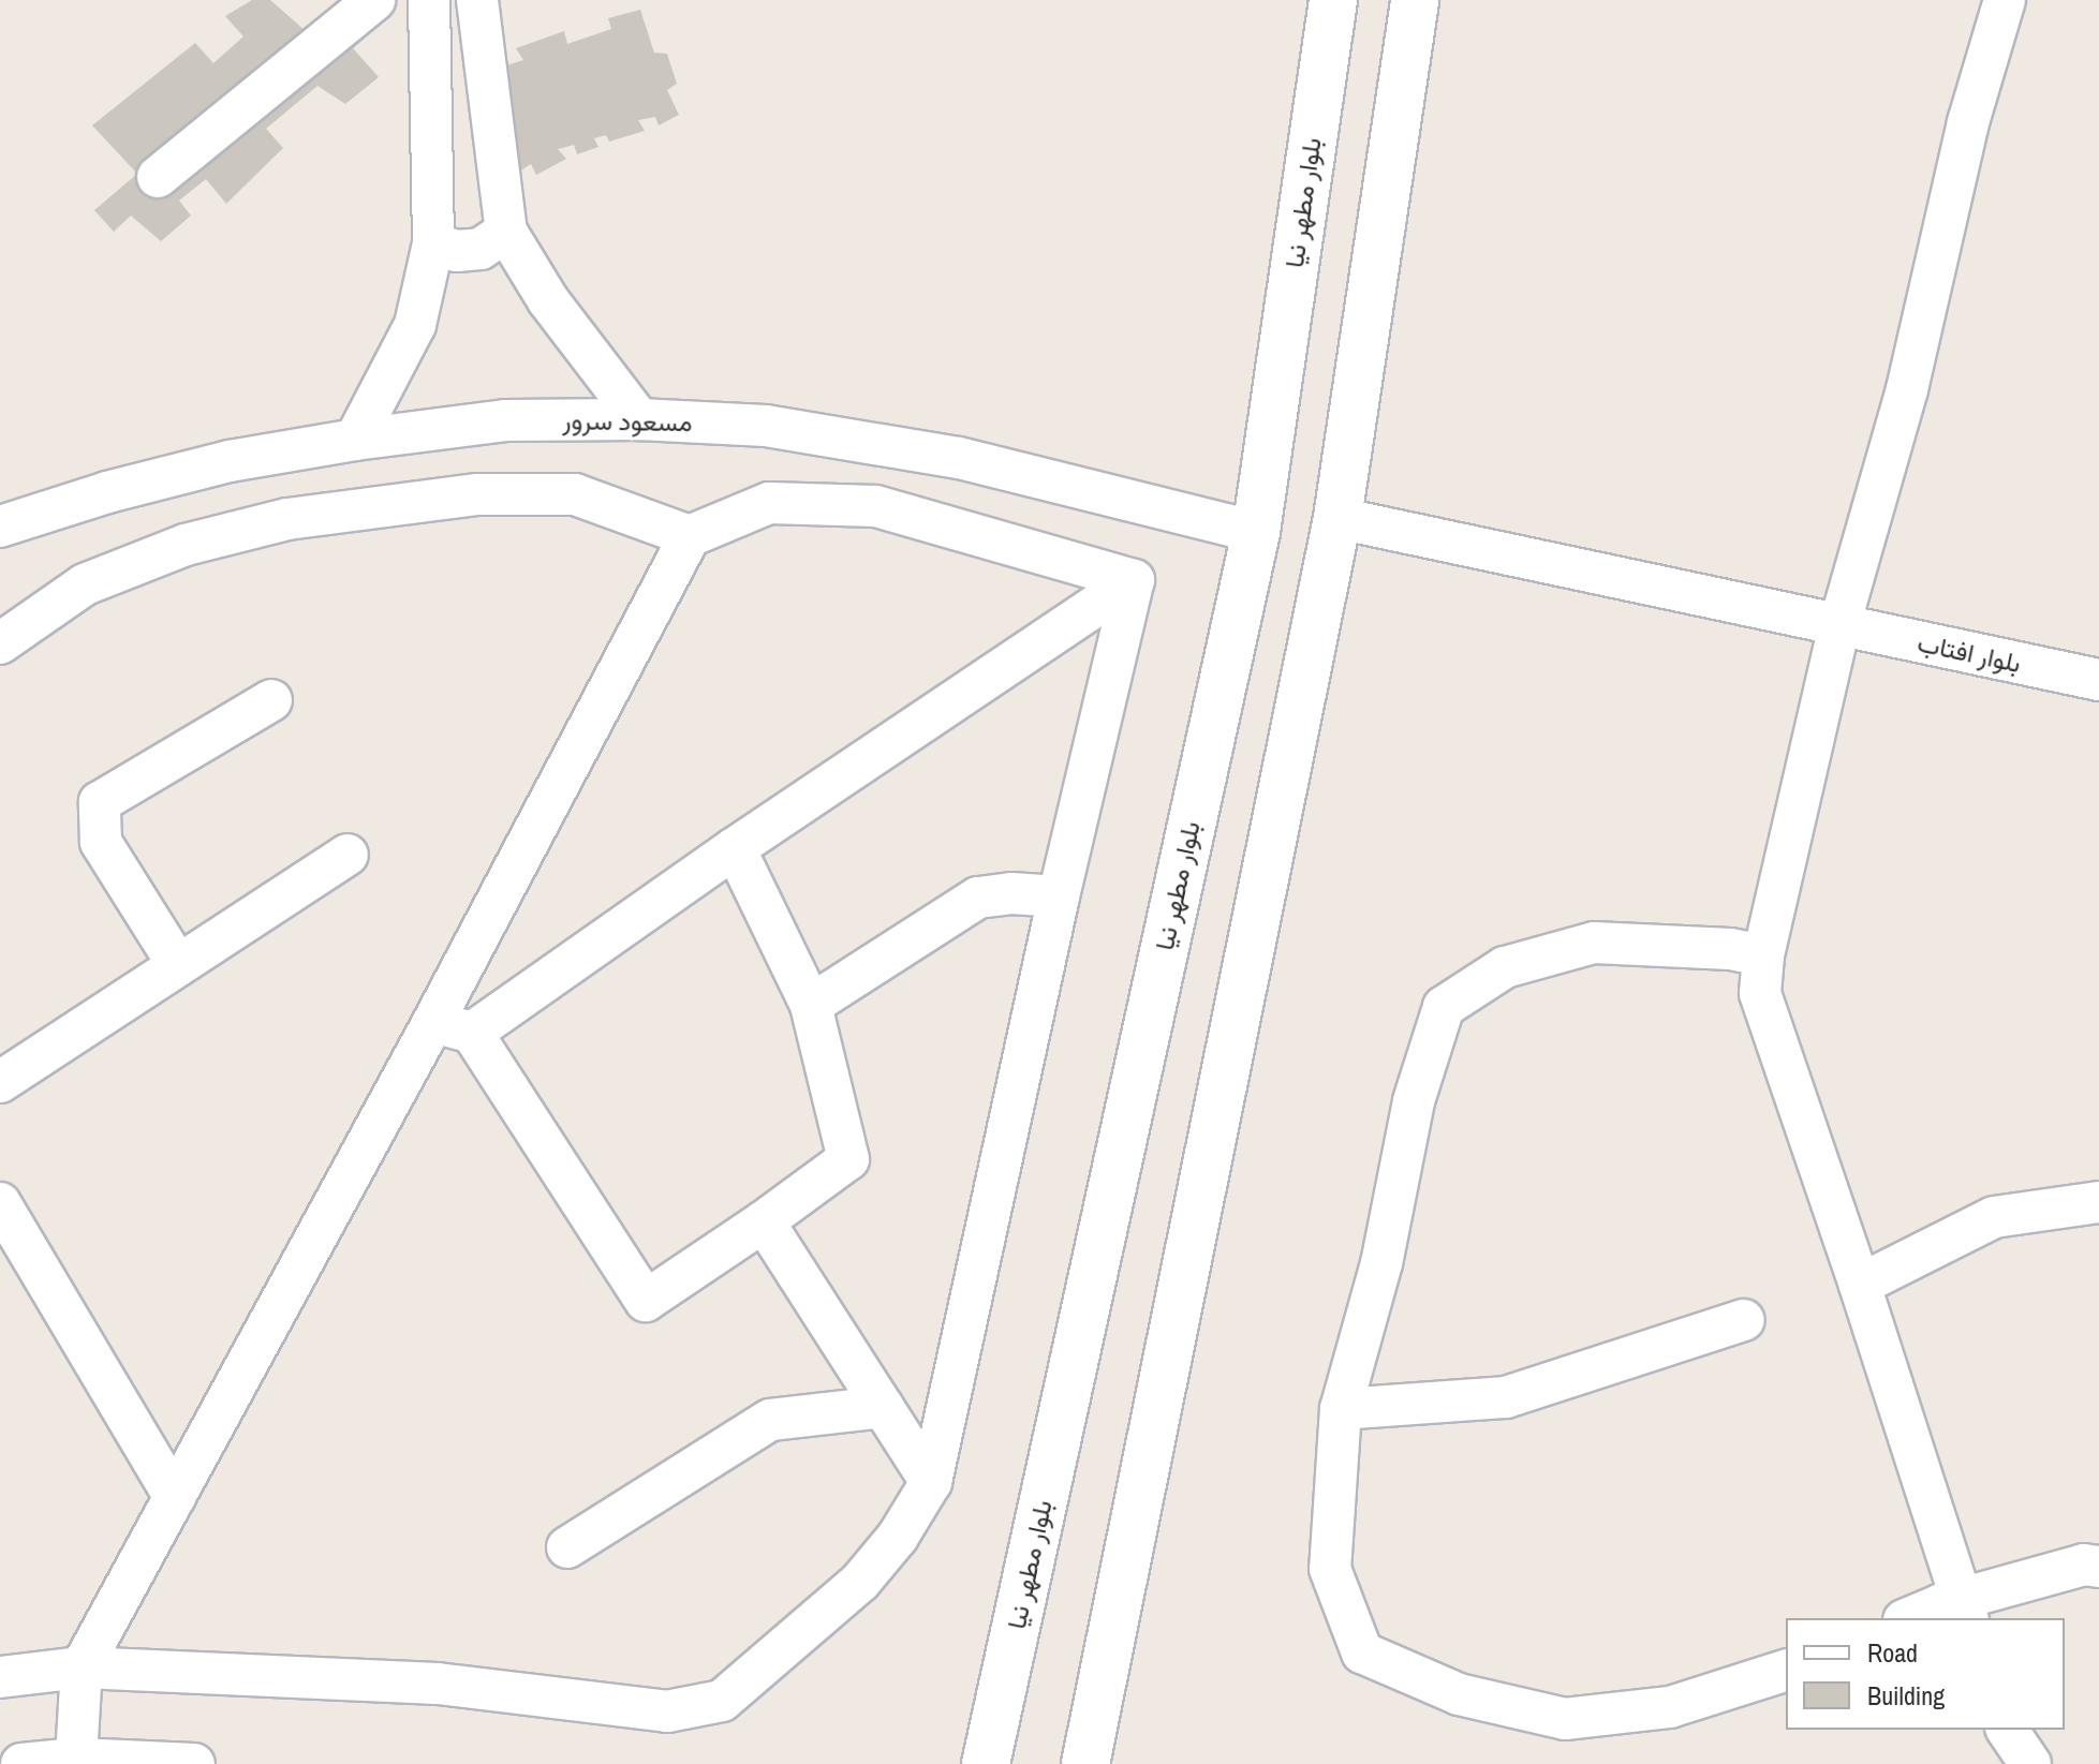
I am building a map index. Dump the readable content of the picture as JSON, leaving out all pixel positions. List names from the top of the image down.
{
  "streets": {
    "main road": ["بلوار مطهر نیا"],
    "street": ["مسعود سرور", "بلوار افتاب"]
  },
  "crossings": [
    ["بلوار مطهر نیا", "مسعود سرور"]
  ],
  "legend": ["Road", "Building"]
}
